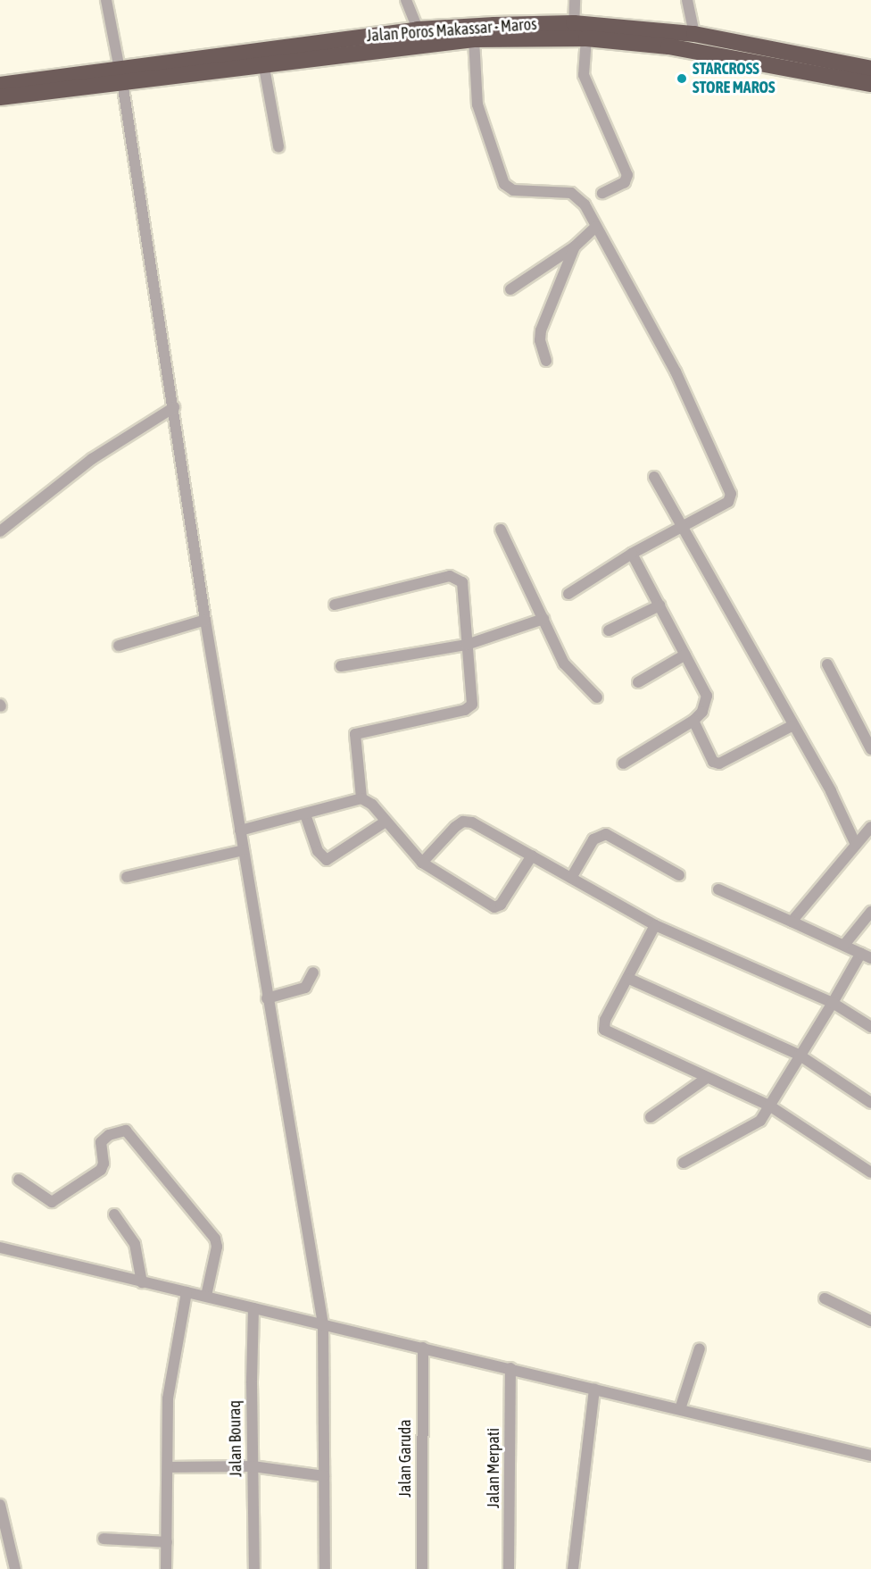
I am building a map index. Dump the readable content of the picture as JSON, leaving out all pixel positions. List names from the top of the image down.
{
  "streets": {
    "highway": ["Jalan Poros Makassar - Maros"],
    "street": ["Jalan Bouraq", "Jalan Garuda", "Jalan Merpati"]
  },
  "places": ["STARCROSS STORE MAROS"]
}
